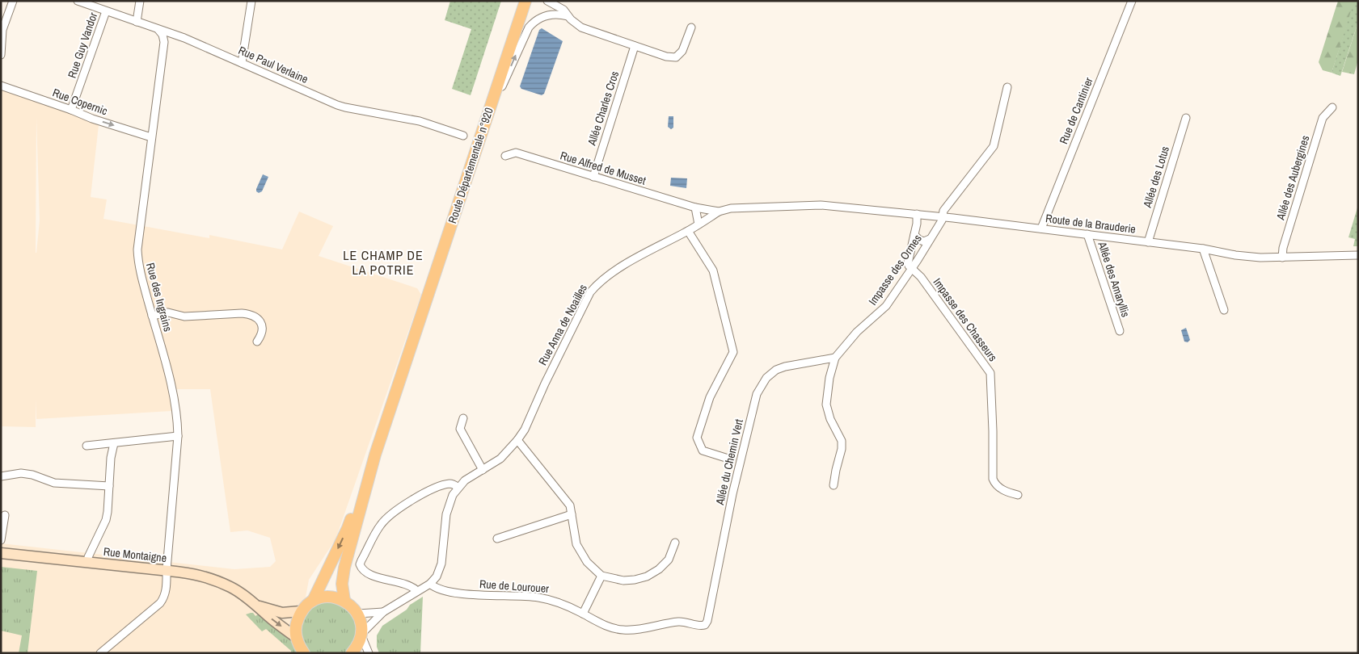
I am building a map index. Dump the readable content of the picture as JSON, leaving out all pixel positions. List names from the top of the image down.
{
  "streets": {
    "main road": ["Route Départementale n°920"],
    "street": [
      "Rue Guy Vandor",
      "Rue Paul Verlaine",
      "Rue Copernic",
      "Allée Charles Cros",
      "Rue de Cantinier",
      "Rue Alfred de Musset",
      "Allée des Lotus",
      "Allée des Aubergines",
      "Route de la Brauderie",
      "Impasse des Ormes",
      "Allée des Amaryllis",
      "Rue des Ingrains",
      "Impasse des Chasseurs",
      "Rue Anna de Noailles",
      "Allée du Chemin Vert",
      "Rue Montaigne",
      "Rue de Lourouer"
    ]
  },
  "crossings": [
    ["Rue Guy Vandor", "Rue Paul Verlaine"],
    ["Rue Guy Vandor", "Rue Copernic"],
    ["Rue Paul Verlaine", "Rue des Ingrains"],
    ["Rue Copernic", "Rue des Ingrains"],
    ["Allée Charles Cros", "Rue Alfred de Musset"],
    ["Rue de Cantinier", "Route de la Brauderie"],
    ["Rue Alfred de Musset", "Route de la Brauderie"],
    ["Rue Alfred de Musset", "Rue Anna de Noailles"],
    ["Allée des Lotus", "Route de la Brauderie"],
    ["Allée des Aubergines", "Route de la Brauderie"],
    ["Route de la Brauderie", "Impasse des Ormes"],
    ["Route de la Brauderie", "Allée des Amaryllis"],
    ["Impasse des Ormes", "Impasse des Chasseurs"],
    ["Impasse des Ormes", "Allée du Chemin Vert"],
    ["Rue des Ingrains", "Rue Montaigne"],
    ["Allée du Chemin Vert", "Rue de Lourouer"]
  ],
  "one_way": ["Rue Copernic"],
  "districts": ["LE CHAMP DE LA POTRIE"]
}
